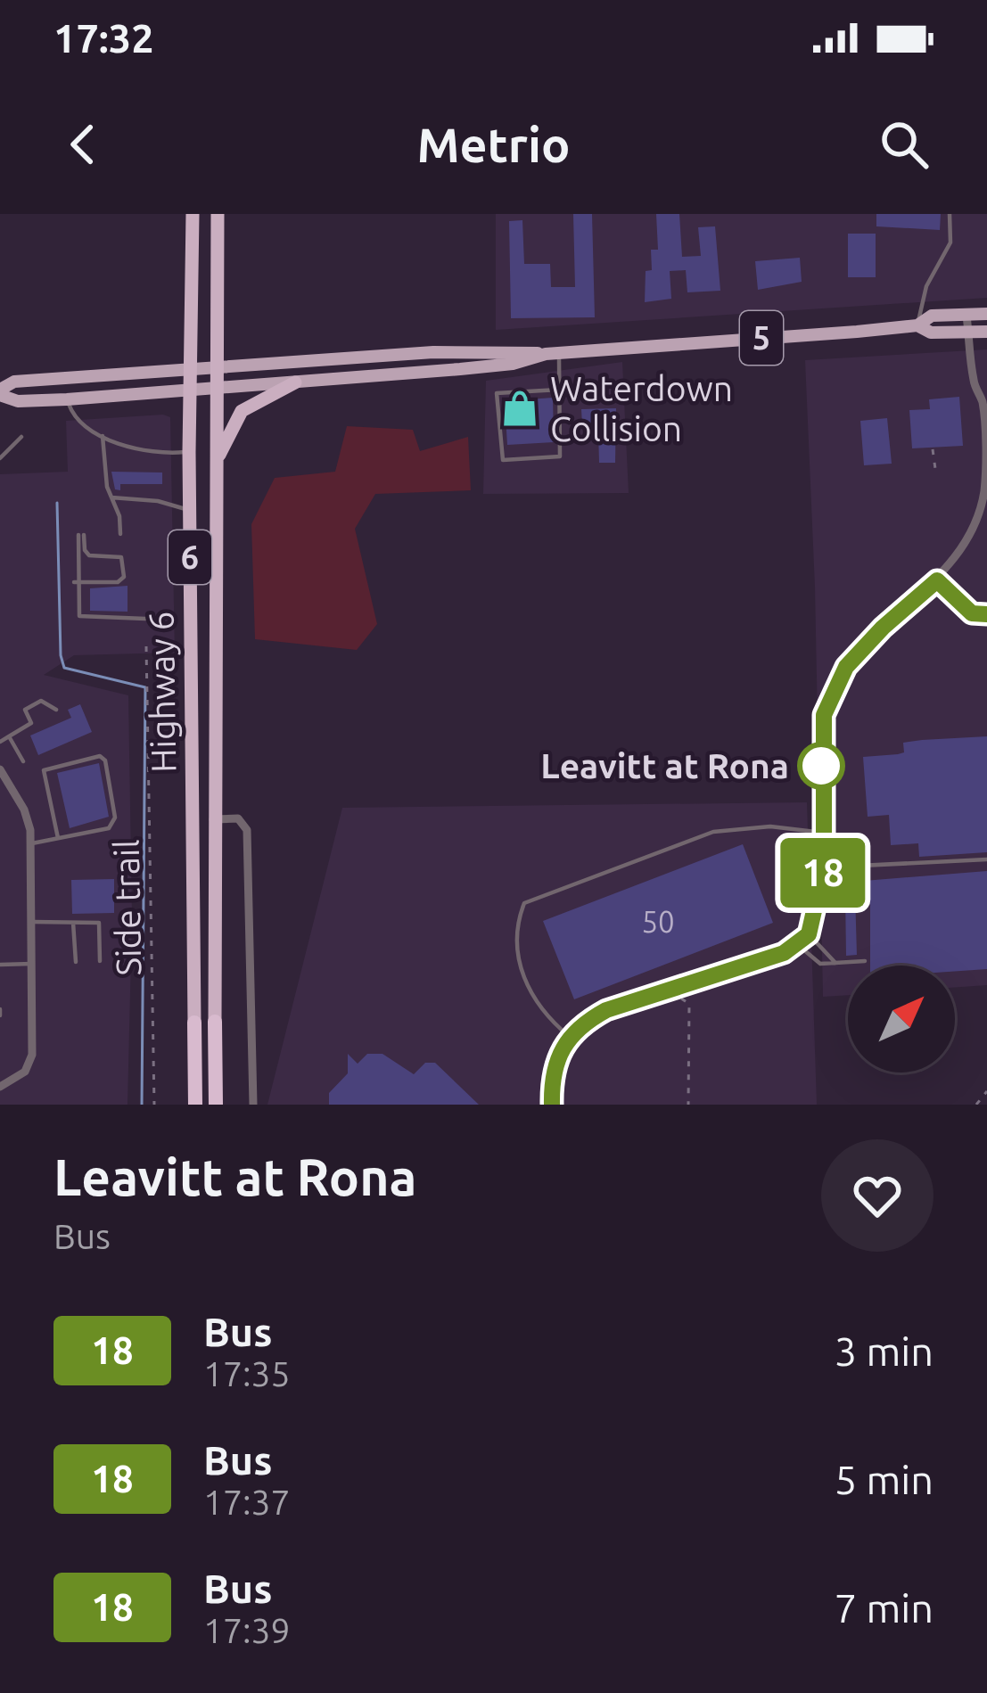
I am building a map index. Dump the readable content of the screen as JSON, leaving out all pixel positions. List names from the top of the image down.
{
  "streets": {
    "highway": ["6", "Highway 6"],
    "main road": ["5"],
    "path": ["Side trail"]
  },
  "crossings": [
    ["5", "Highway 6"]
  ],
  "places": {
    "shop": ["Waterdown Collision"],
    "other": ["Leavitt at Rona"]
  },
  "lines": ["bus line 18"],
  "house_numbers": ["50"],
  "north": "top right",
  "page": {
    "status": "17:32",
    "header": "Metrio",
    "on_map": "18",
    "heading": ["Leavitt at Rona", "Bus"],
    "list": [
      {
        "mark": "18",
        "name": "Bus",
        "note": "17:35",
        "value": "3 min"
      },
      {
        "mark": "18",
        "name": "Bus",
        "note": "17:37",
        "value": "5 min"
      },
      {
        "mark": "18",
        "name": "Bus",
        "note": "17:39",
        "value": "7 min"
      }
    ]
  }
}
